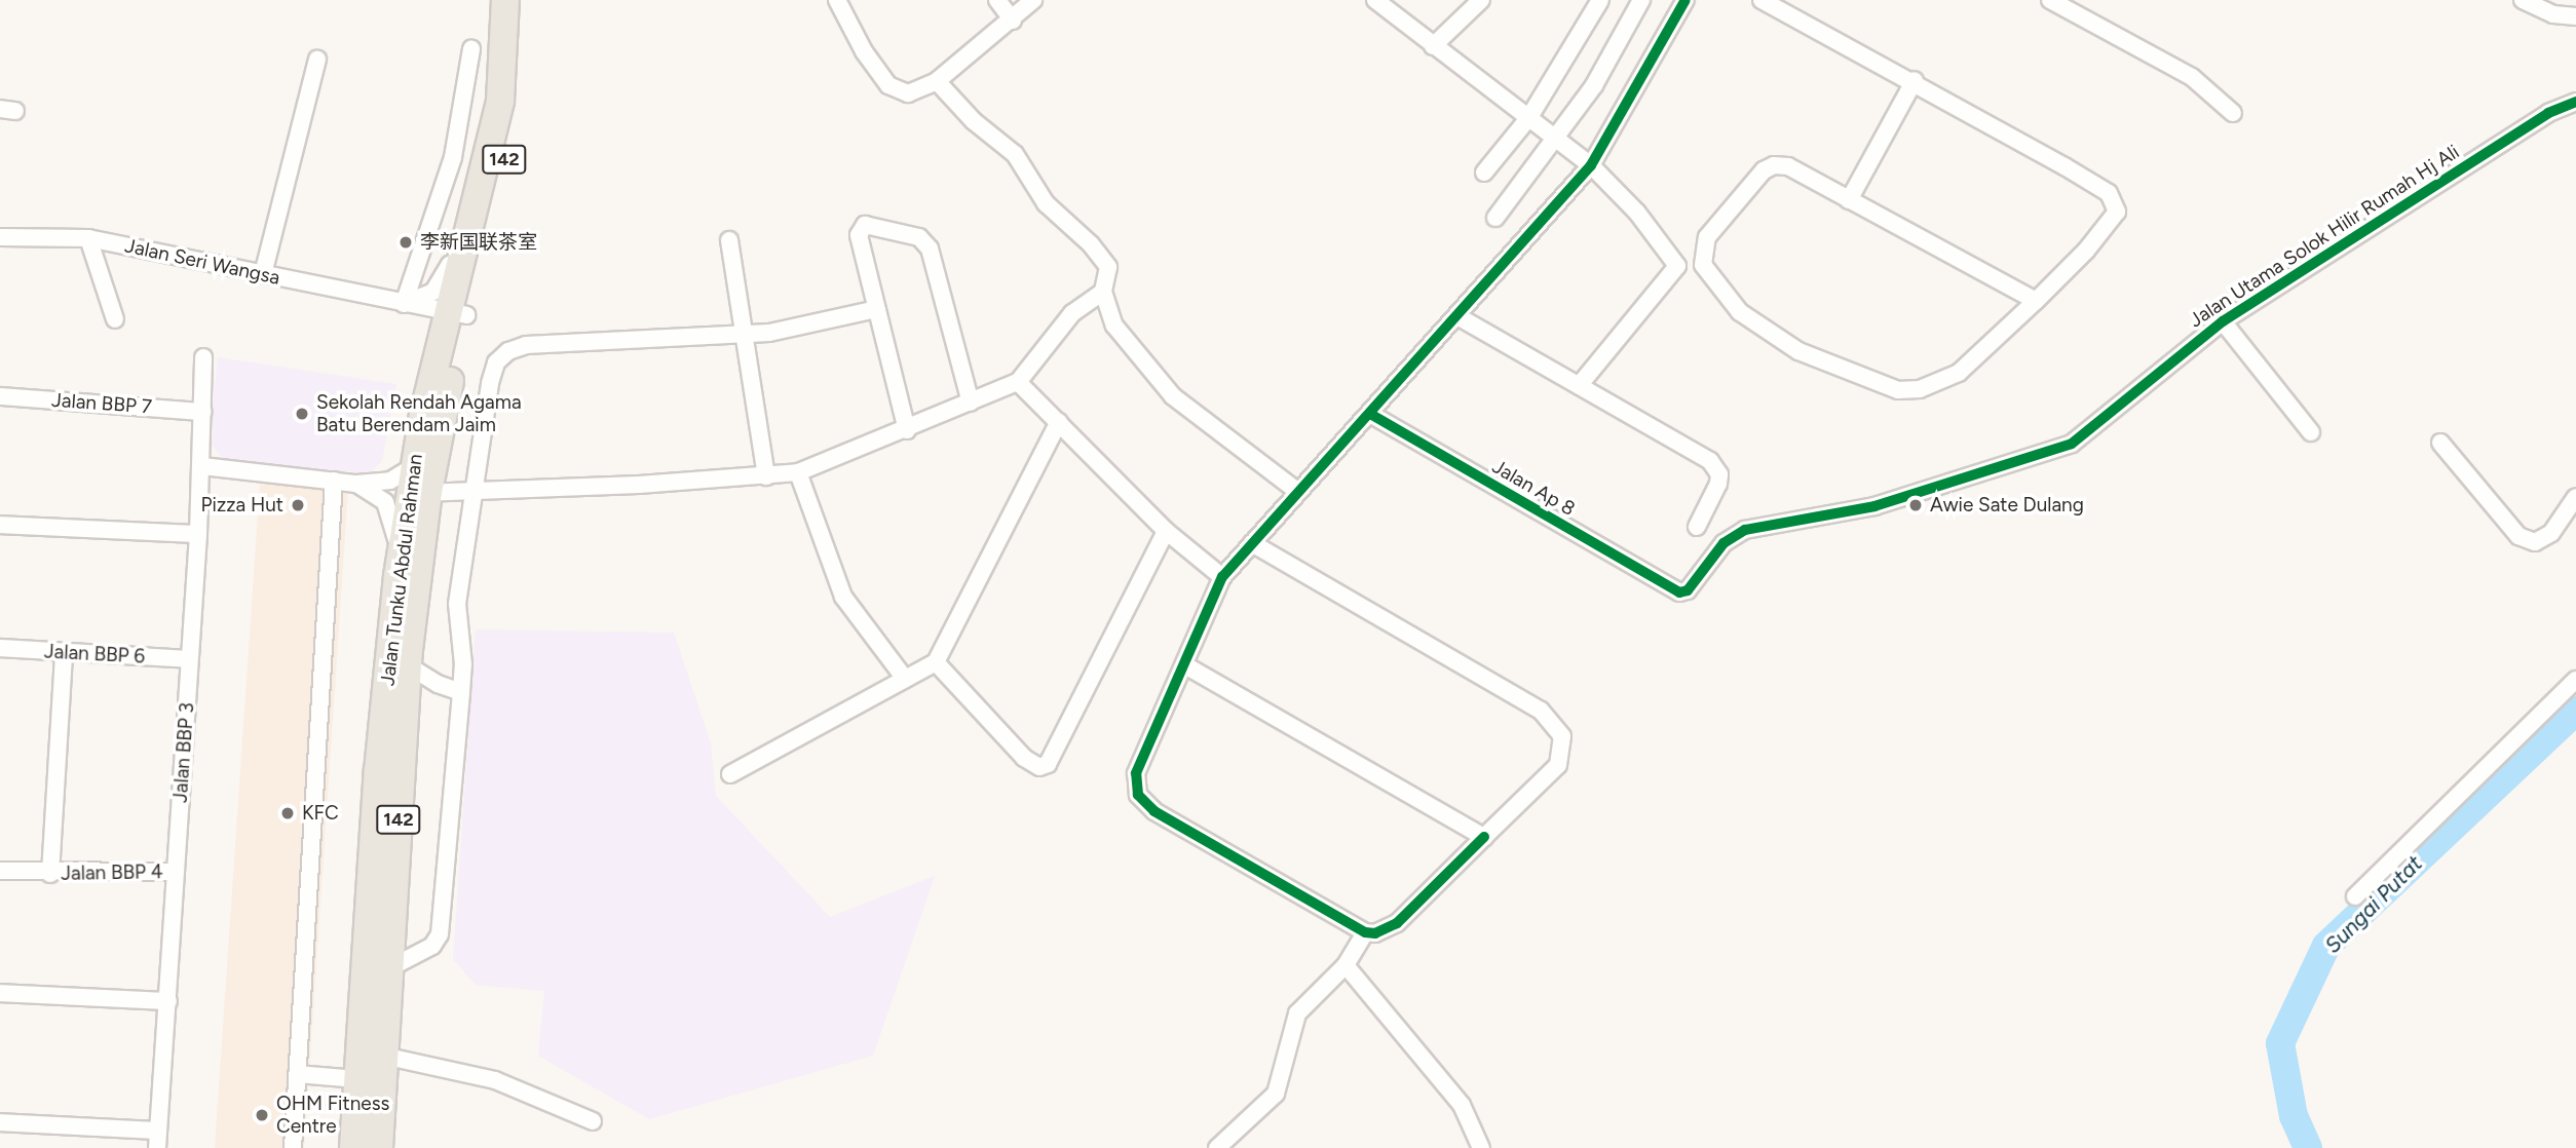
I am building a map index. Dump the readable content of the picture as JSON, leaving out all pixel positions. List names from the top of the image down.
{
  "streets": {
    "main road": ["142", "Jalan Tunku Abdul Rahman"],
    "street": [
      "Jalan Utama Solok Hilir Rumah Hj Ali",
      "Jalan Seri Wangsa",
      "Jalan BBP 7",
      "Jalan Ap 8",
      "Jalan BBP 6",
      "Jalan BBP 3",
      "Jalan BBP 4"
    ]
  },
  "crossings": [
    ["Jalan Utama Solok Hilir Rumah Hj Ali", "Jalan Ap 8"],
    ["Jalan Seri Wangsa", "Jalan Tunku Abdul Rahman"],
    ["Jalan BBP 7", "Jalan BBP 3"],
    ["Jalan BBP 6", "Jalan BBP 3"],
    ["Jalan BBP 3", "Jalan BBP 4"]
  ],
  "water": ["Sungai Putat"],
  "places": [
    "李新国联茶室",
    "Sekolah Rendah Agama Batu Berendam Jaim",
    "Pizza Hut",
    "Awie Sate Dulang",
    "KFC",
    "OHM Fitness Centre"
  ]
}
